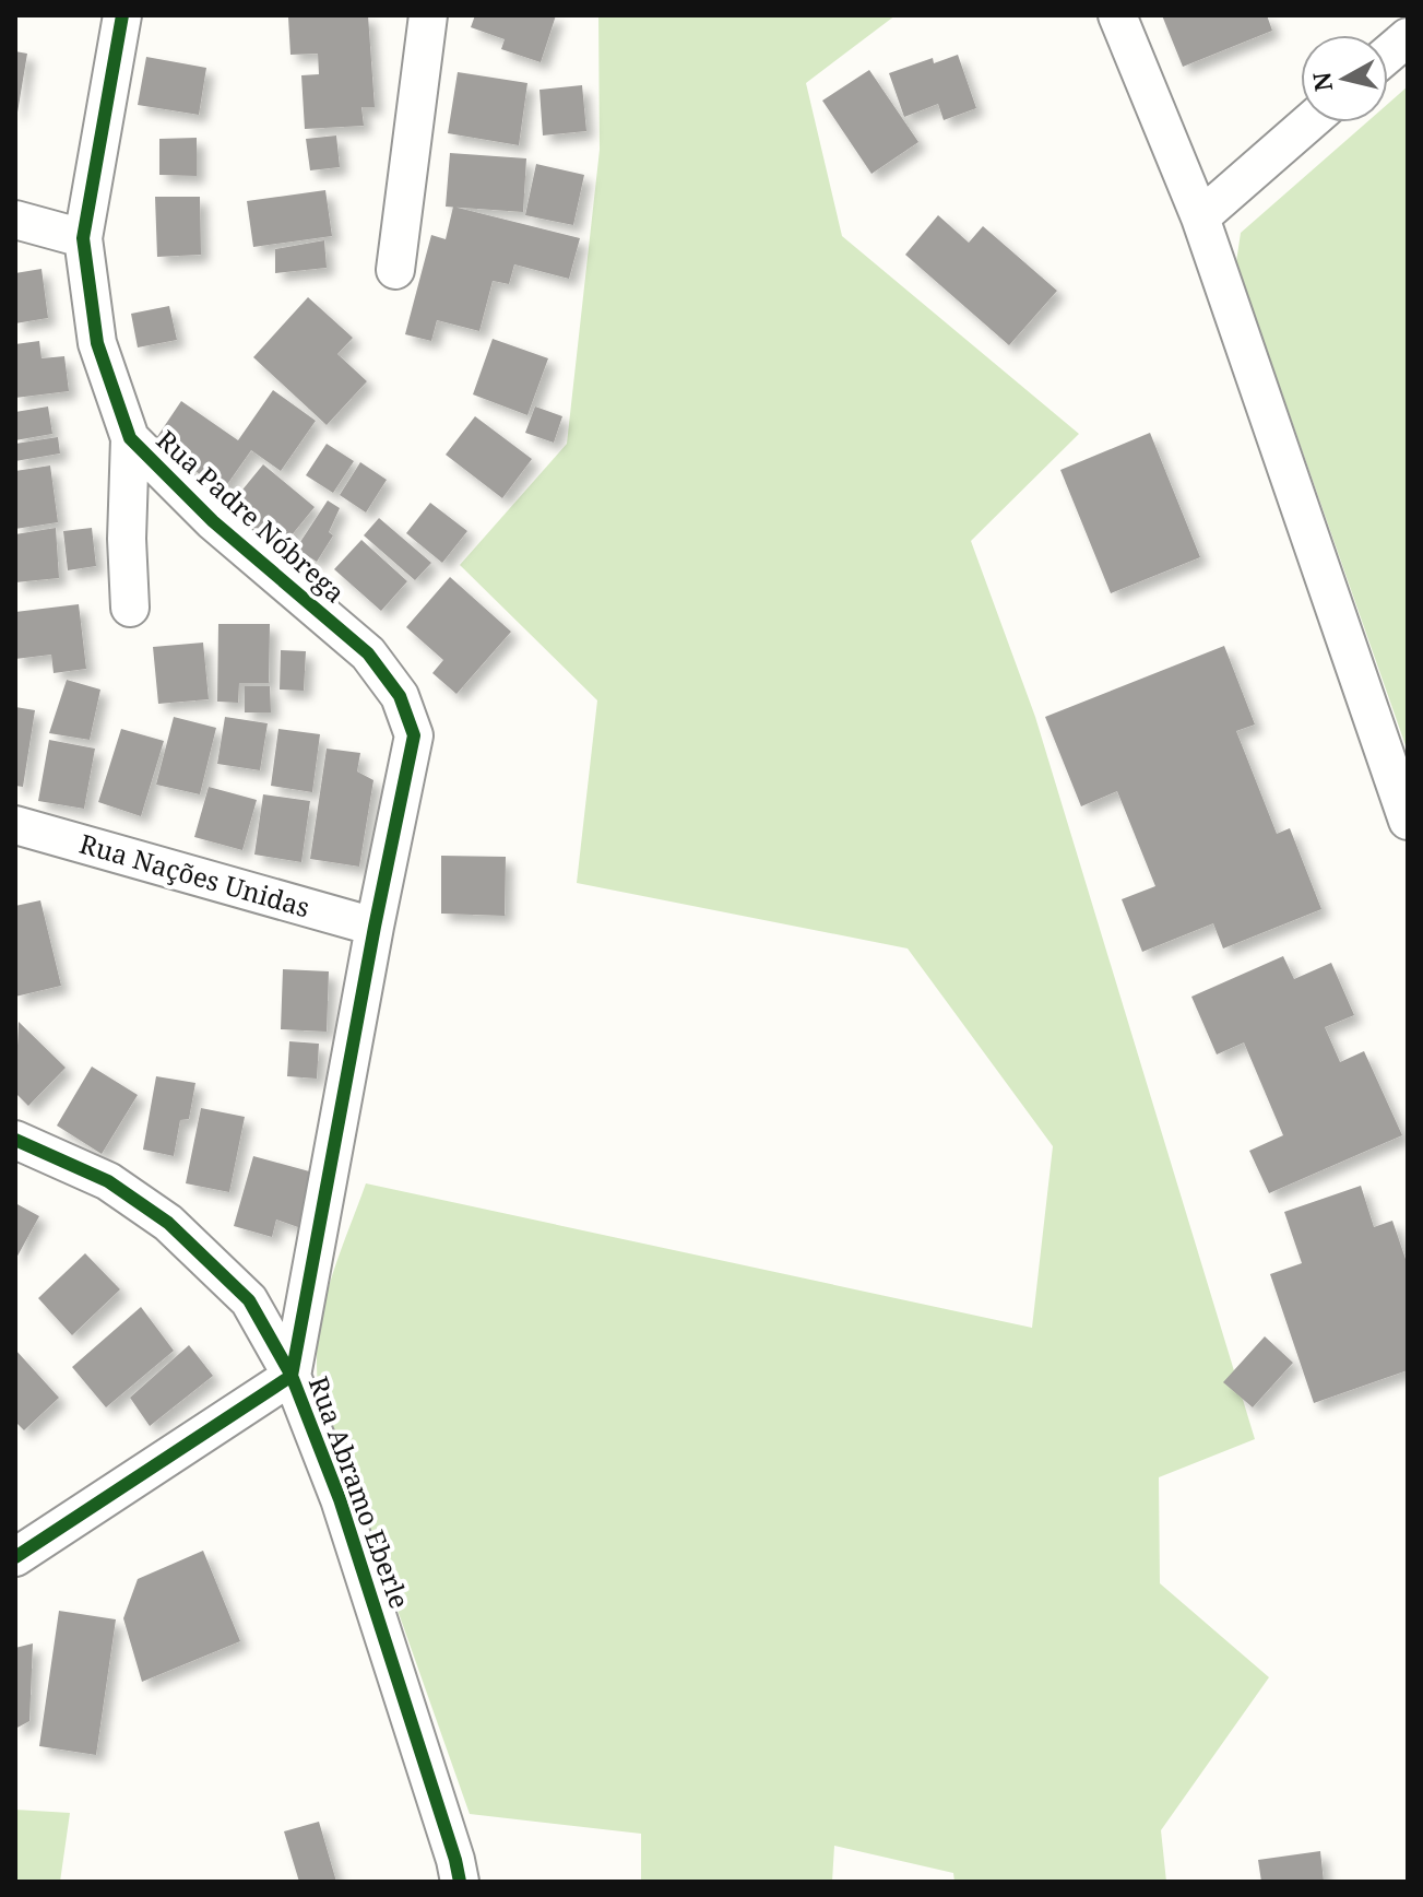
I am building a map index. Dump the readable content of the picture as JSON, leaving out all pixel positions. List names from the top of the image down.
{
  "streets": {
    "street": ["Rua Padre Nóbrega", "Rua Nações Unidas", "Rua Abramo Eberle"]
  },
  "crossings": [
    ["Rua Padre Nóbrega", "Rua Nações Unidas"],
    ["Rua Padre Nóbrega", "Rua Abramo Eberle"]
  ],
  "north": "left"
}
